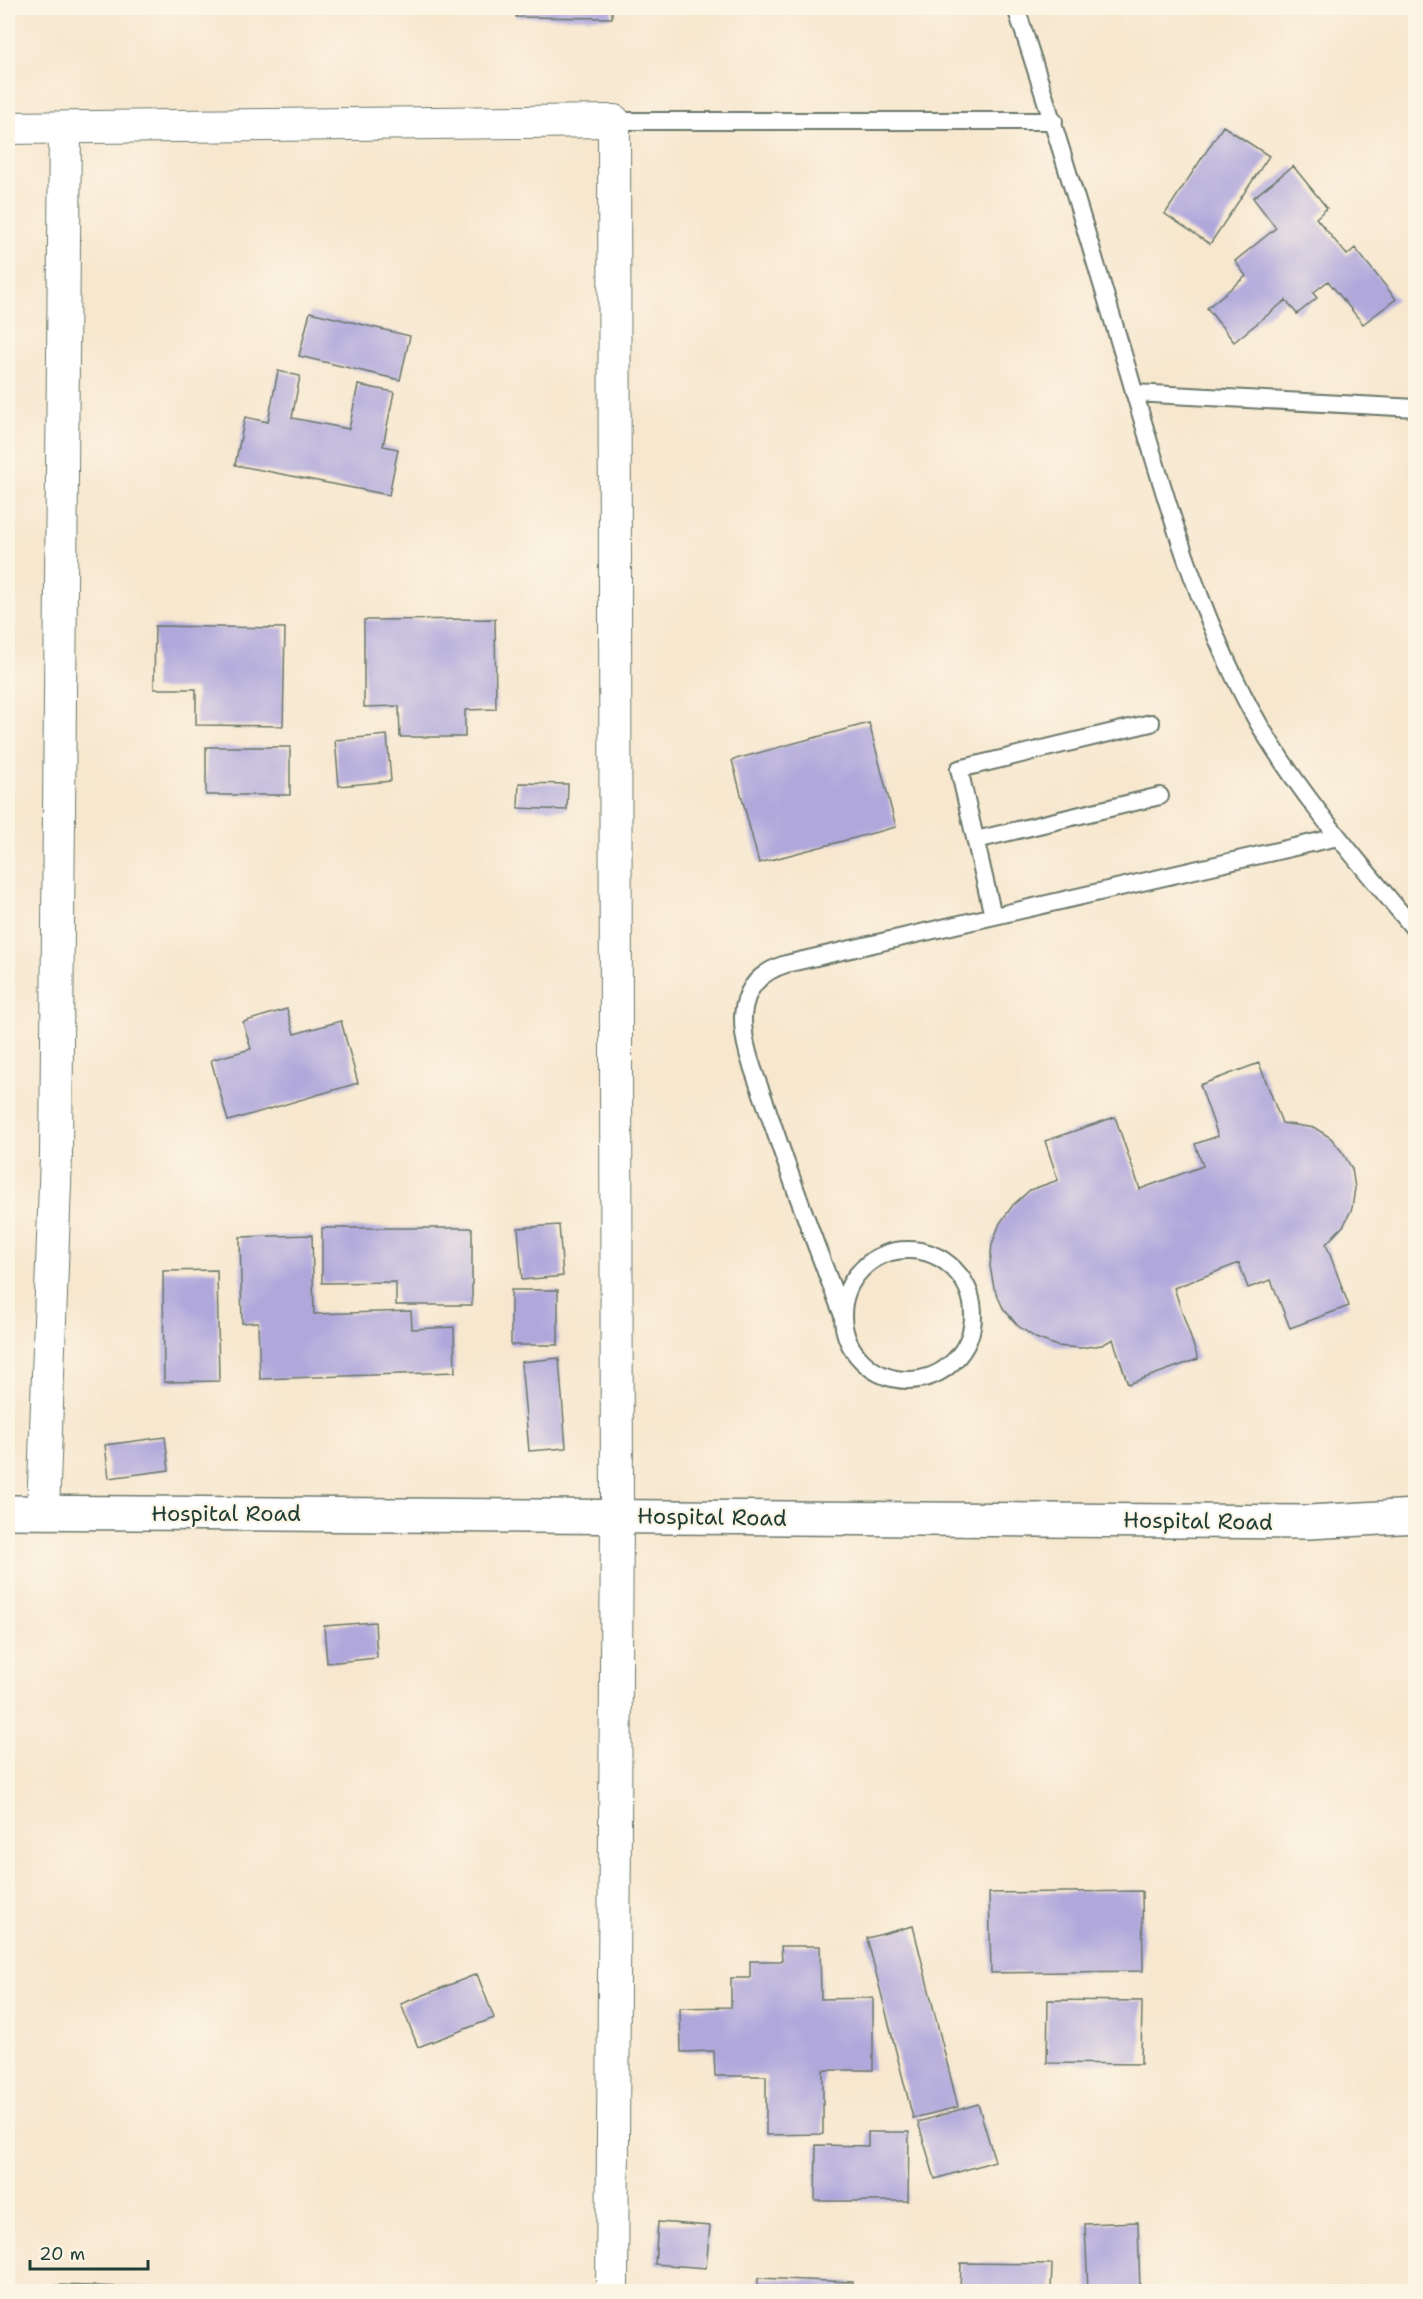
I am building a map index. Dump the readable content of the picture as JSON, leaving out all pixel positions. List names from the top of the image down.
{
  "streets": {
    "street": ["Hospital Road"]
  },
  "scale_bar": "20 m"
}
